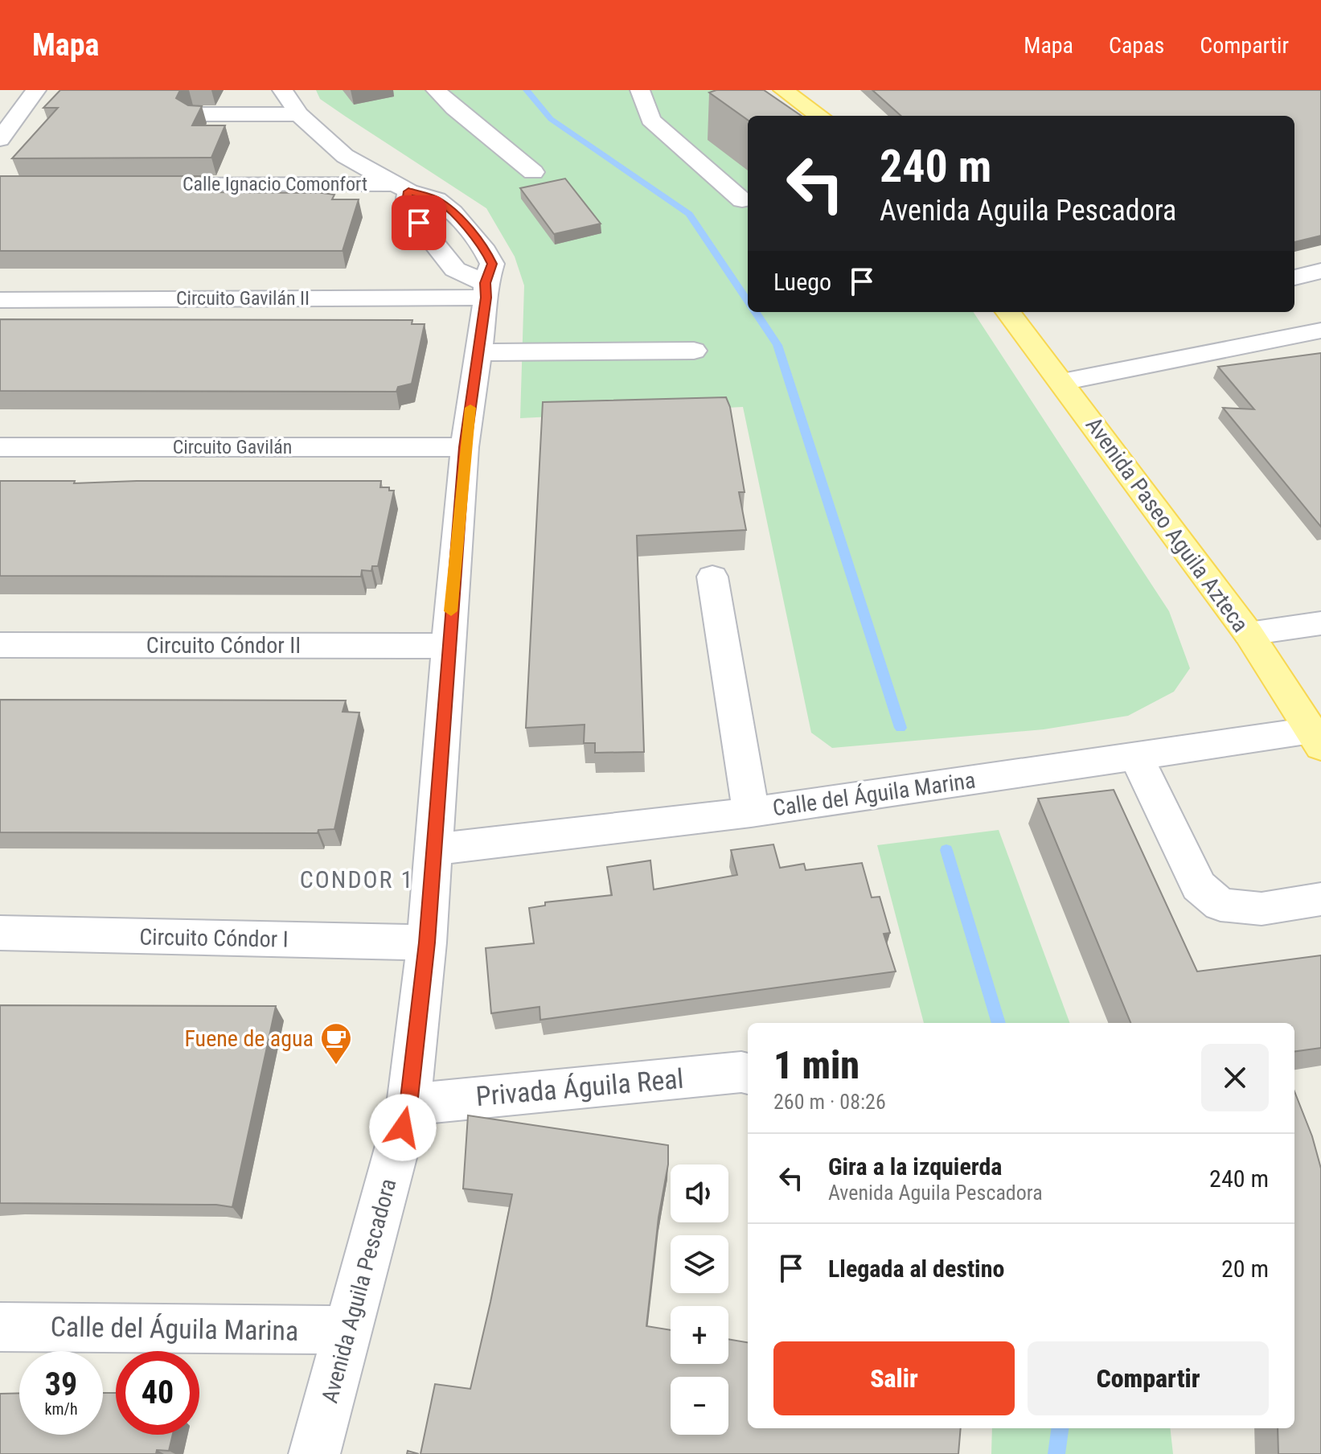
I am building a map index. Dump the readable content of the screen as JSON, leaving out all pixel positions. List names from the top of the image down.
{
  "streets": {
    "main road": ["Avenida Paseo Aguila Azteca"],
    "street": [
      "Calle Ignacio Comonfort",
      "Circuito Gavilán II",
      "Circuito Gavilán",
      "Circuito Cóndor II",
      "Calle del Águila Marina",
      "Circuito Cóndor I",
      "Privada Águila Real",
      "Avenida Aguila Pescadora"
    ]
  },
  "crossings": [
    ["Calle Ignacio Comonfort", "Avenida Aguila Pescadora"],
    ["Circuito Gavilán II", "Avenida Aguila Pescadora"],
    ["Circuito Gavilán", "Avenida Aguila Pescadora"],
    ["Avenida Paseo Aguila Azteca", "Calle del Águila Marina"],
    ["Circuito Cóndor II", "Avenida Aguila Pescadora"],
    ["Calle del Águila Marina", "Avenida Aguila Pescadora"],
    ["Circuito Cóndor I", "Avenida Aguila Pescadora"],
    ["Privada Águila Real", "Avenida Aguila Pescadora"]
  ],
  "districts": ["CONDOR 1"],
  "places": {
    "cafe": ["Fuene de agua"]
  },
  "page": {
    "header": "Mapa",
    "nav": ["Mapa", "Capas", "Compartir"],
    "turn": ["240 m", "Avenida Aguila Pescadora"],
    "then": "Luego",
    "heading": ["1 min", "260 m · 08:26"],
    "list": [
      {
        "name": "Gira a la izquierda",
        "note": "Avenida Aguila Pescadora",
        "value": "240 m"
      },
      {
        "name": "Llegada al destino",
        "value": "20 m"
      }
    ],
    "map_buttons": ["+", "−"],
    "buttons": ["Salir", "Compartir"],
    "speed": "39 km/h",
    "limit": "40"
  }
}
